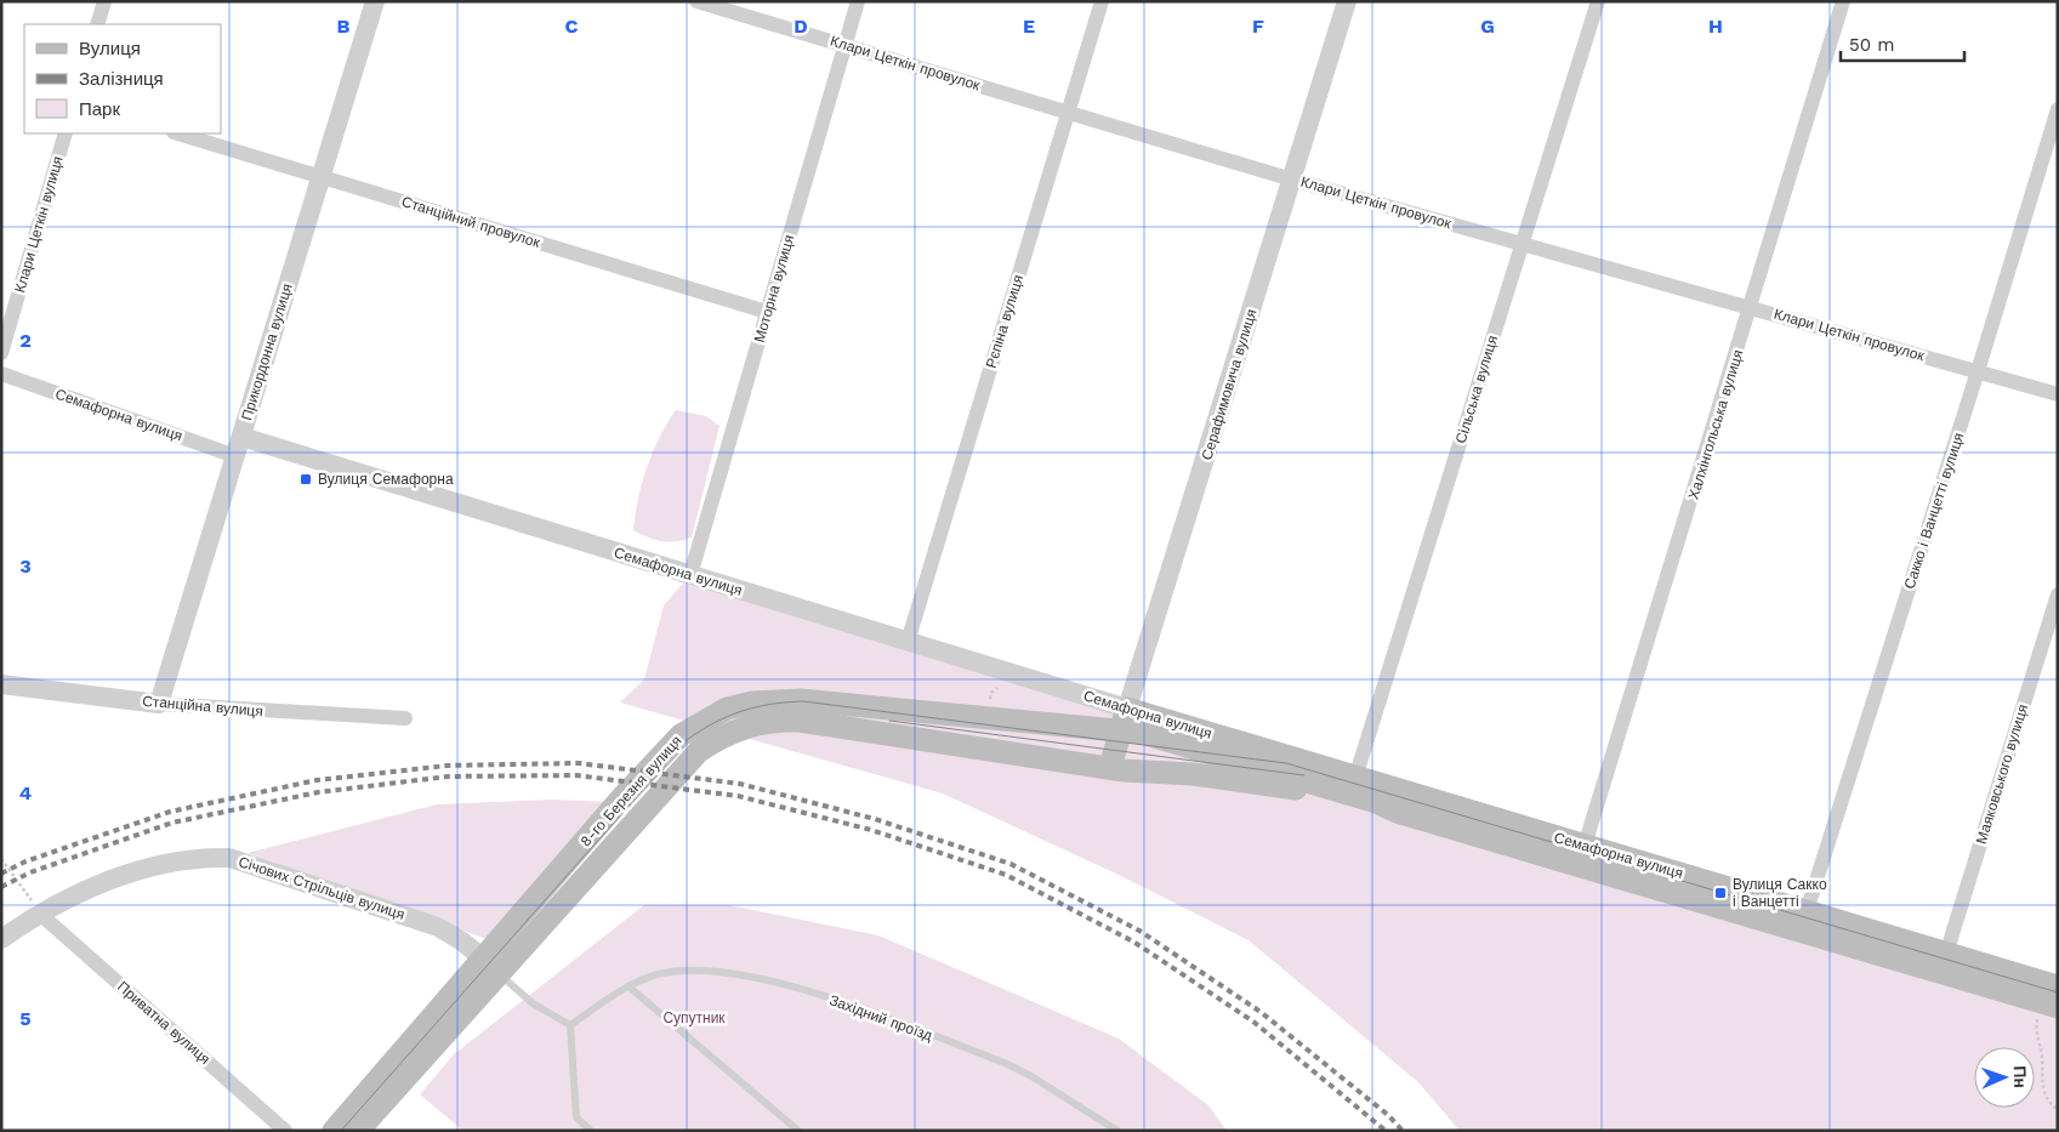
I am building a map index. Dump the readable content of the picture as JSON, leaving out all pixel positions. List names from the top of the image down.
{
  "streets": {
    "main road": ["Серафимовича вулиця", "Семафорна вулиця", "8-го Березня вулиця"],
    "street": [
      "Клари Цеткін провулок",
      "Станційний провулок",
      "Клари Цеткін вулиця",
      "Моторна вулиця",
      "Рєпіна вулиця",
      "Прикордонна вулиця",
      "Сільська вулиця",
      "Халхінгольська вулиця",
      "Сакко і Ванцетті вулиця",
      "Станційна вулиця",
      "Маяковського вулиця",
      "Січових Стрільців вулиця",
      "Приватна вулиця"
    ],
    "lane": ["Західний проїзд"]
  },
  "crossings": [
    ["Клари Цеткін провулок", "Моторна вулиця"],
    ["Клари Цеткін провулок", "Рєпіна вулиця"],
    ["Клари Цеткін провулок", "Серафимовича вулиця"],
    ["Клари Цеткін провулок", "Сільська вулиця"],
    ["Клари Цеткін провулок", "Халхінгольська вулиця"],
    ["Клари Цеткін провулок", "Сакко і Ванцетті вулиця"],
    ["Станційний провулок", "Моторна вулиця"],
    ["Станційний провулок", "Прикордонна вулиця"],
    ["Моторна вулиця", "Семафорна вулиця"],
    ["Рєпіна вулиця", "Семафорна вулиця"],
    ["Прикордонна вулиця", "Семафорна вулиця"],
    ["Прикордонна вулиця", "Станційна вулиця"],
    ["Серафимовича вулиця", "Семафорна вулиця"],
    ["Серафимовича вулиця", "8-го Березня вулиця"],
    ["Сільська вулиця", "Семафорна вулиця"],
    ["Семафорна вулиця", "Халхінгольська вулиця"],
    ["Семафорна вулиця", "Сакко і Ванцетті вулиця"],
    ["Семафорна вулиця", "Маяковського вулиця"],
    ["Семафорна вулиця", "8-го Березня вулиця"],
    ["8-го Березня вулиця", "Січових Стрільців вулиця"],
    ["Січових Стрільців вулиця", "Приватна вулиця"]
  ],
  "parks": ["Супутник"],
  "places": {
    "transit": ["Вулиця Семафорна", "Вулиця Сакко і Ванцетті"]
  },
  "legend": ["Вулиця", "Залізниця", "Парк"],
  "scale_bar": "50 m",
  "north": "right",
  "grid": {
    "columns": [
      "B",
      "C",
      "D",
      "E",
      "F",
      "G",
      "H"
    ],
    "rows": [
      "2",
      "3",
      "4",
      "5"
    ]
  }
}
